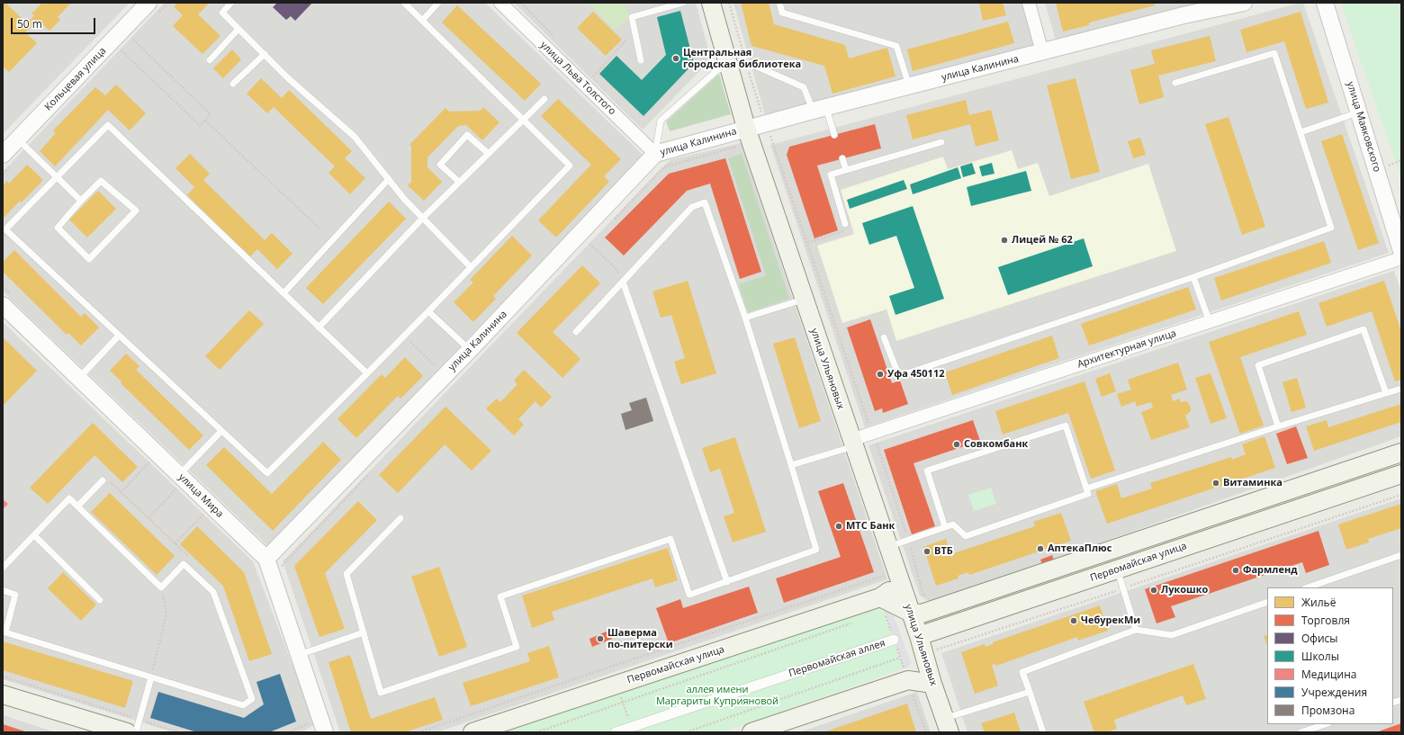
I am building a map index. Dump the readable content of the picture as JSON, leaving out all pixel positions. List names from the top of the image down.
{
  "streets": {
    "main road": ["улица Ульяновых", "Первомайская улица"],
    "street": [
      "улица Калинина",
      "улица Льва Толстого",
      "Кольцевая улица",
      "улица Маяковского",
      "Архитектурная улица",
      "улица Мира",
      "Первомайская аллея"
    ]
  },
  "crossings": [
    ["улица Калинина", "улица Льва Толстого"],
    ["улица Калинина", "улица Ульяновых"],
    ["улица Калинина", "улица Мира"],
    ["Архитектурная улица", "улица Ульяновых"],
    ["улица Ульяновых", "Первомайская улица"]
  ],
  "parks": ["аллея имени Маргариты Куприяновой"],
  "places": [
    "Центральная городская библиотека",
    "Лицей № 62",
    "Уфа 450112",
    "Совкомбанк",
    "Витаминка",
    "МТС Банк",
    "АптекаПлюс",
    "ВТБ",
    "Фармленд",
    "Лукошко",
    "ЧебурекМи",
    "Шаверма по-питерски"
  ],
  "legend": [
    "Жильё",
    "Торговля",
    "Офисы",
    "Школы",
    "Медицина",
    "Учреждения",
    "Промзона"
  ],
  "scale_bar": "50 m"
}
